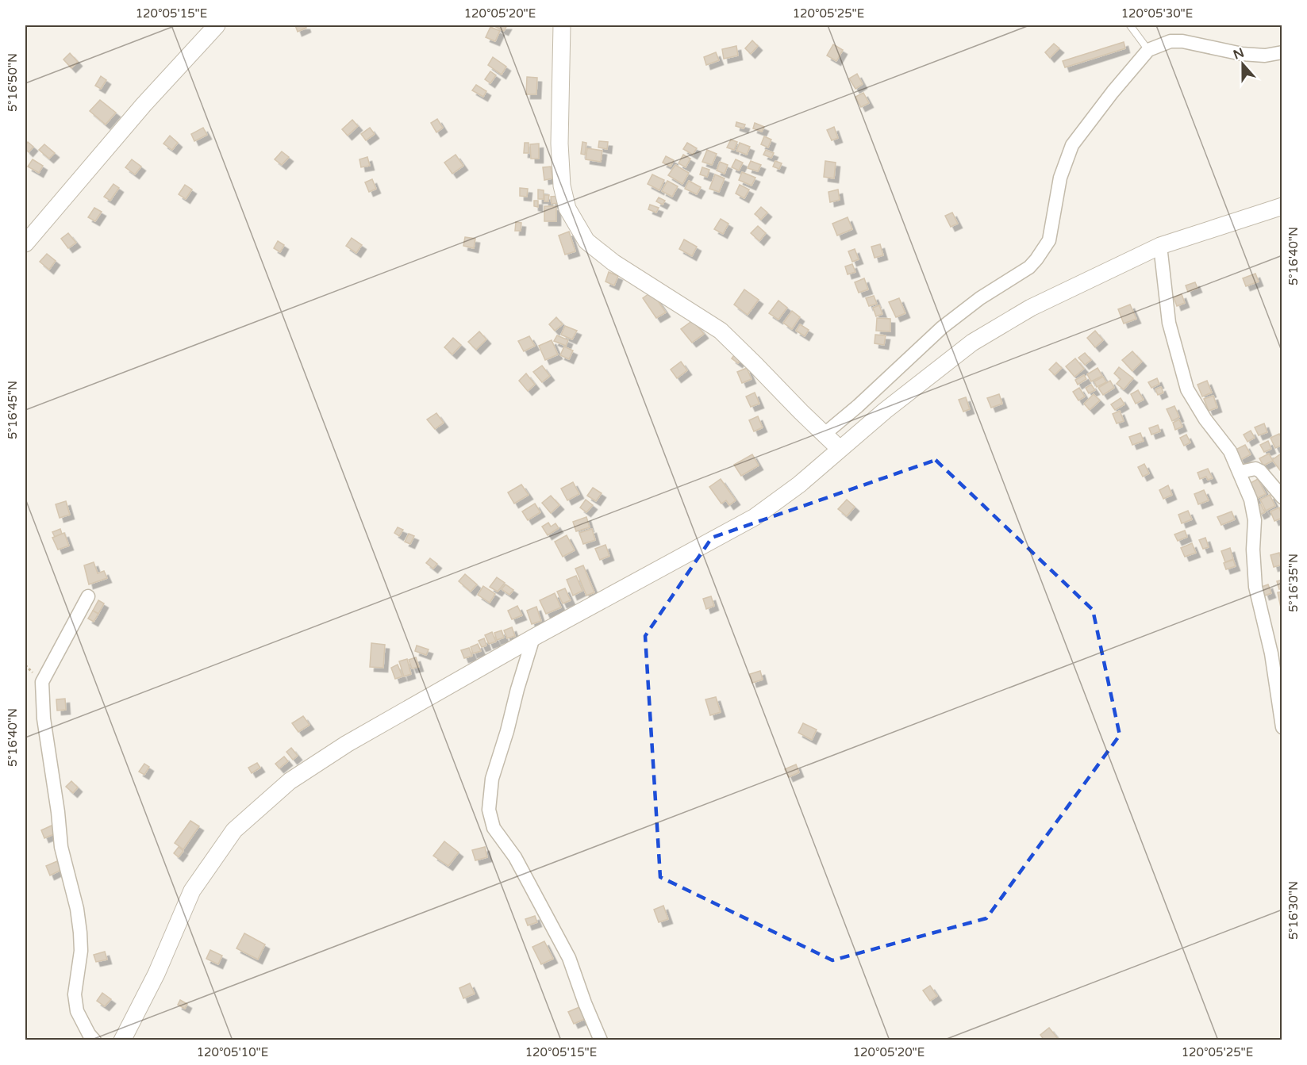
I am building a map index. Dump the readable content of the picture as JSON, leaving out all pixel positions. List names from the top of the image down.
{
  "north": "top",
  "coordinates": [
    "120°05'15\"E",
    "120°05'20\"E",
    "120°05'25\"E",
    "120°05'30\"E",
    "5°16'50\"N",
    "5°16'40\"N",
    "5°16'45\"N",
    "5°16'35\"N",
    "5°16'30\"N",
    "120°05'10\"E"
  ]
}
